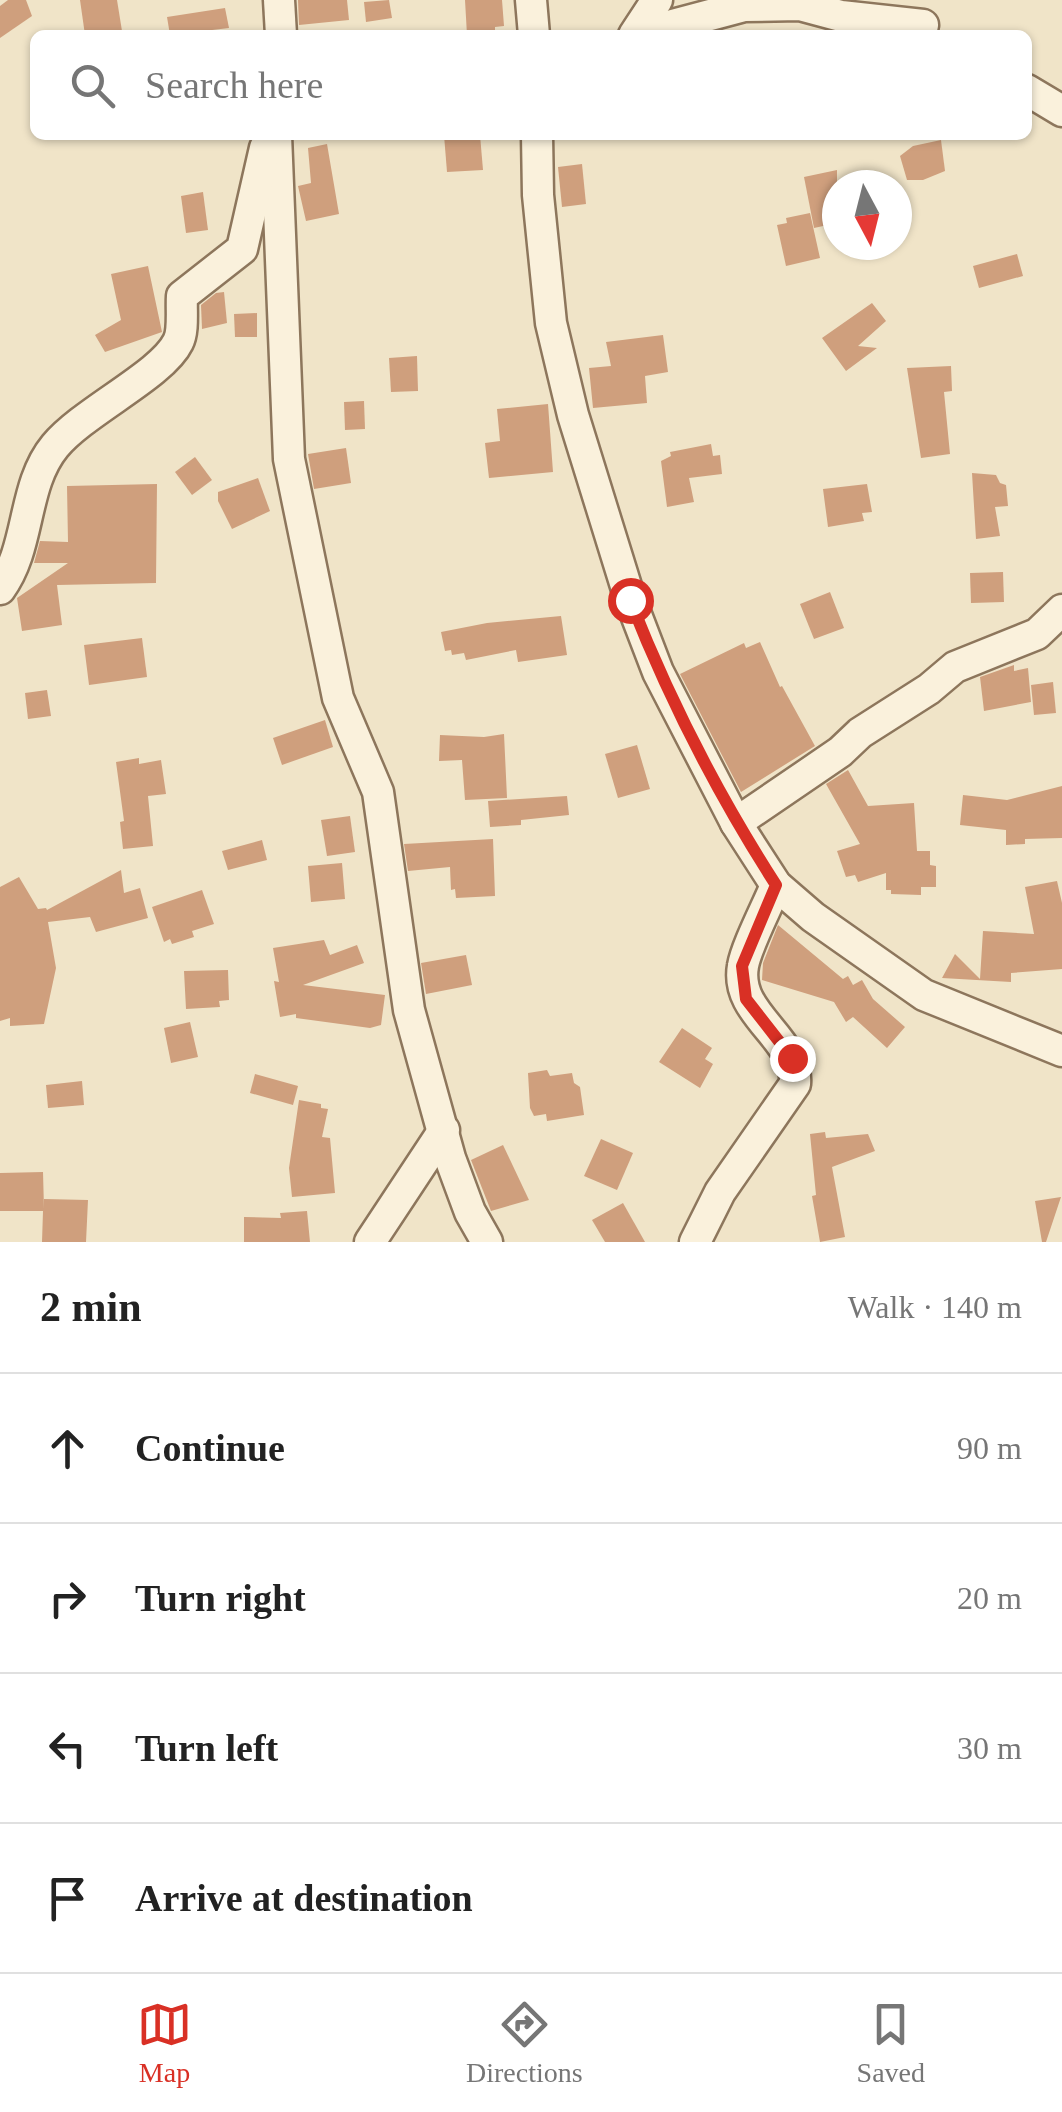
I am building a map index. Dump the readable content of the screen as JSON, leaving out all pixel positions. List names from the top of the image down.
{
  "north": "bottom",
  "page": {
    "search": "Search here",
    "heading": ["2 min", "Walk · 140 m"],
    "list": [
      ["Continue", "90 m"],
      ["Turn right", "20 m"],
      ["Turn left", "30 m"],
      "Arrive at destination"
    ],
    "nav": ["Map", "Directions", "Saved"]
  }
}
